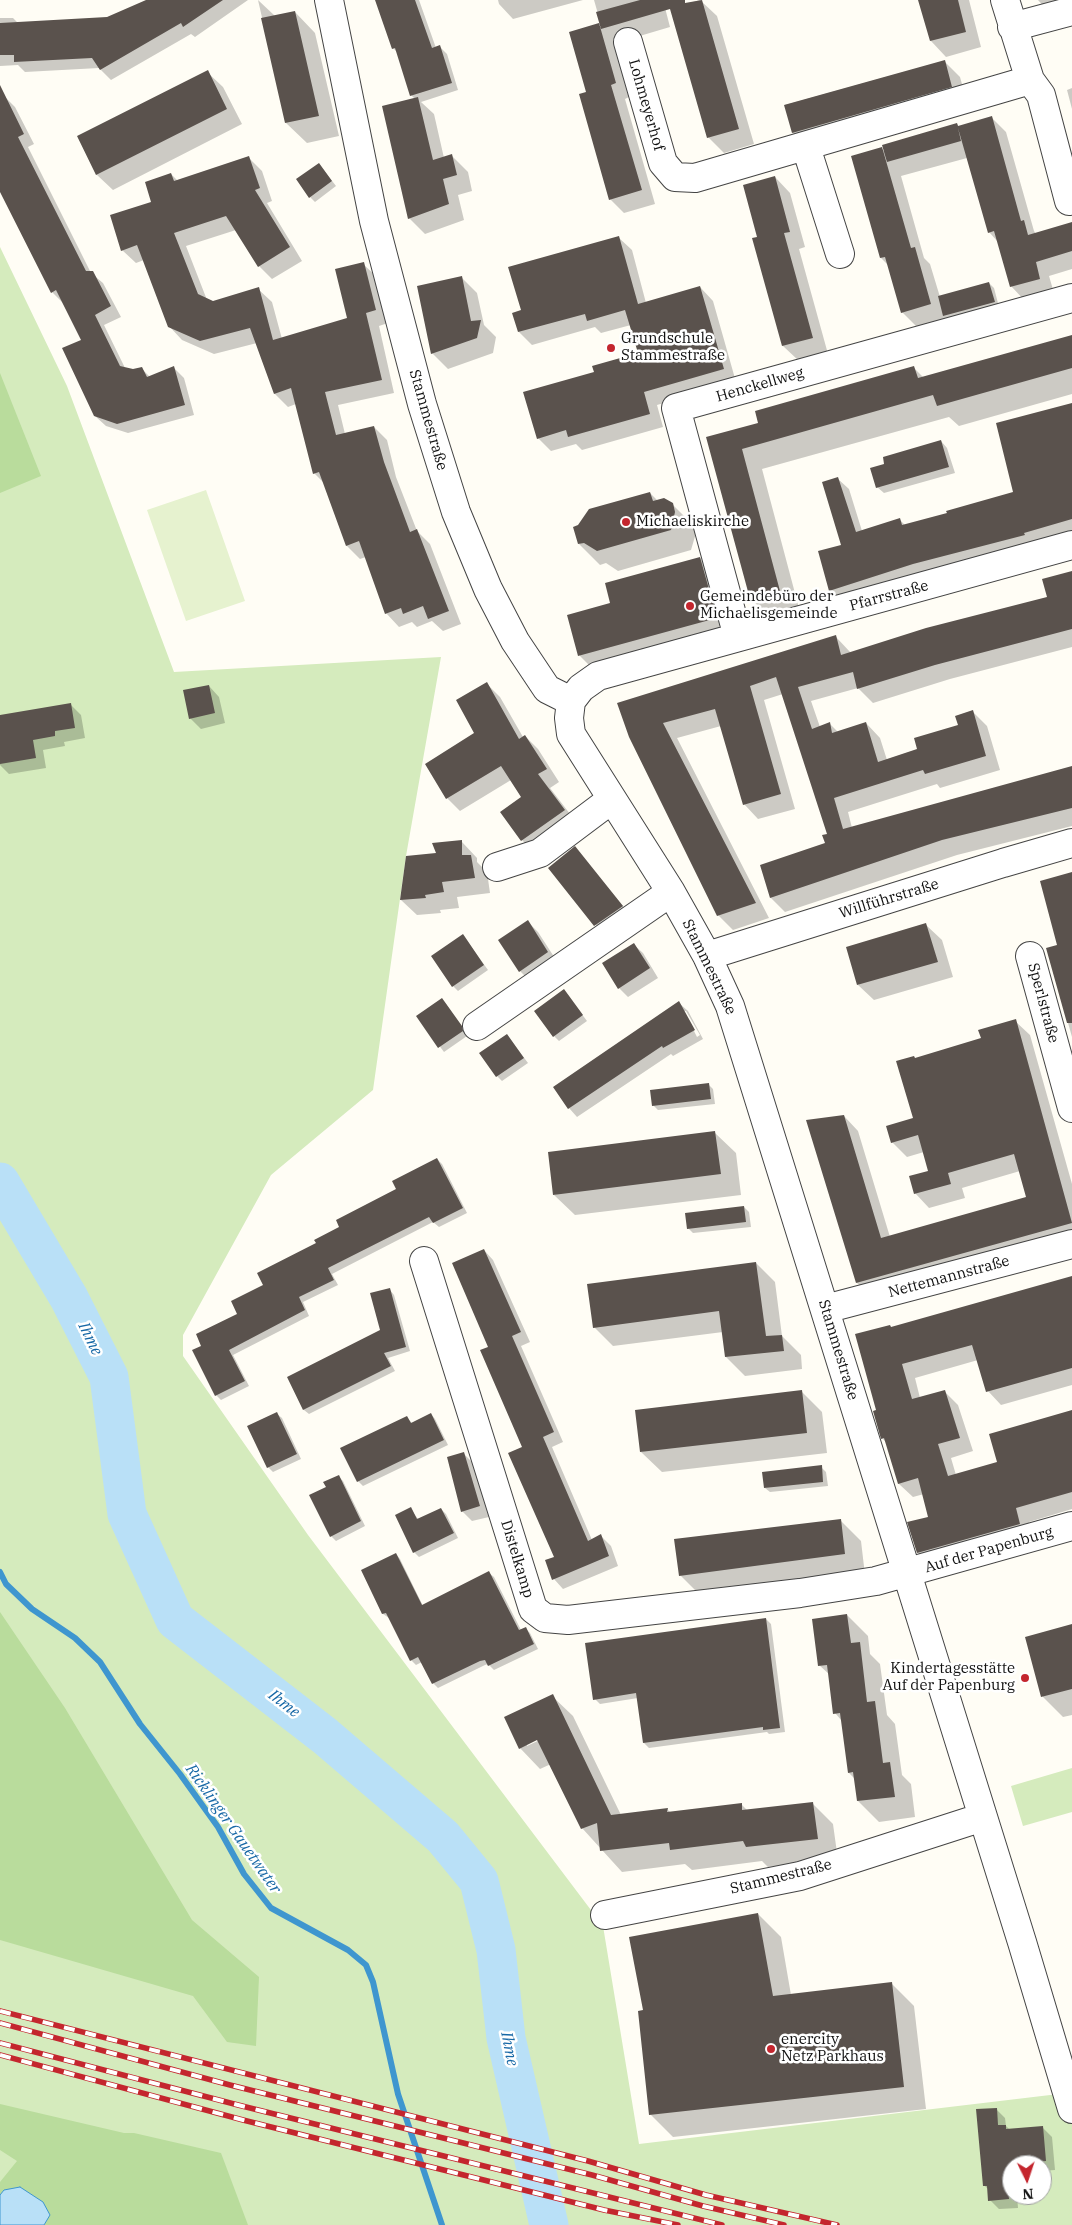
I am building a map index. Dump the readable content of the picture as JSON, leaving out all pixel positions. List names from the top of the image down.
{
  "streets": {
    "street": [
      "Lohmeyerhof",
      "Henckellweg",
      "Stammestraße",
      "Pfarrstraße",
      "Willführstraße",
      "Sperlstraße",
      "Nettemannstraße",
      "Auf der Papenburg",
      "Distelkamp"
    ]
  },
  "crossings": [
    ["Henckellweg", "Pfarrstraße"],
    ["Stammestraße", "Pfarrstraße"],
    ["Stammestraße", "Willführstraße"],
    ["Stammestraße", "Nettemannstraße"],
    ["Stammestraße", "Auf der Papenburg"],
    ["Stammestraße", "Distelkamp"],
    ["Auf der Papenburg", "Distelkamp"]
  ],
  "water": ["Ihme", "Ricklinger Gauetwater"],
  "places": [
    "Grundschule Stammestraße",
    "Michaeliskirche",
    "Gemeindebüro der Michaelisgemeinde",
    "Kindertagesstätte Auf der Papenburg",
    "enercity Netz Parkhaus"
  ],
  "north": "bottom"
}
